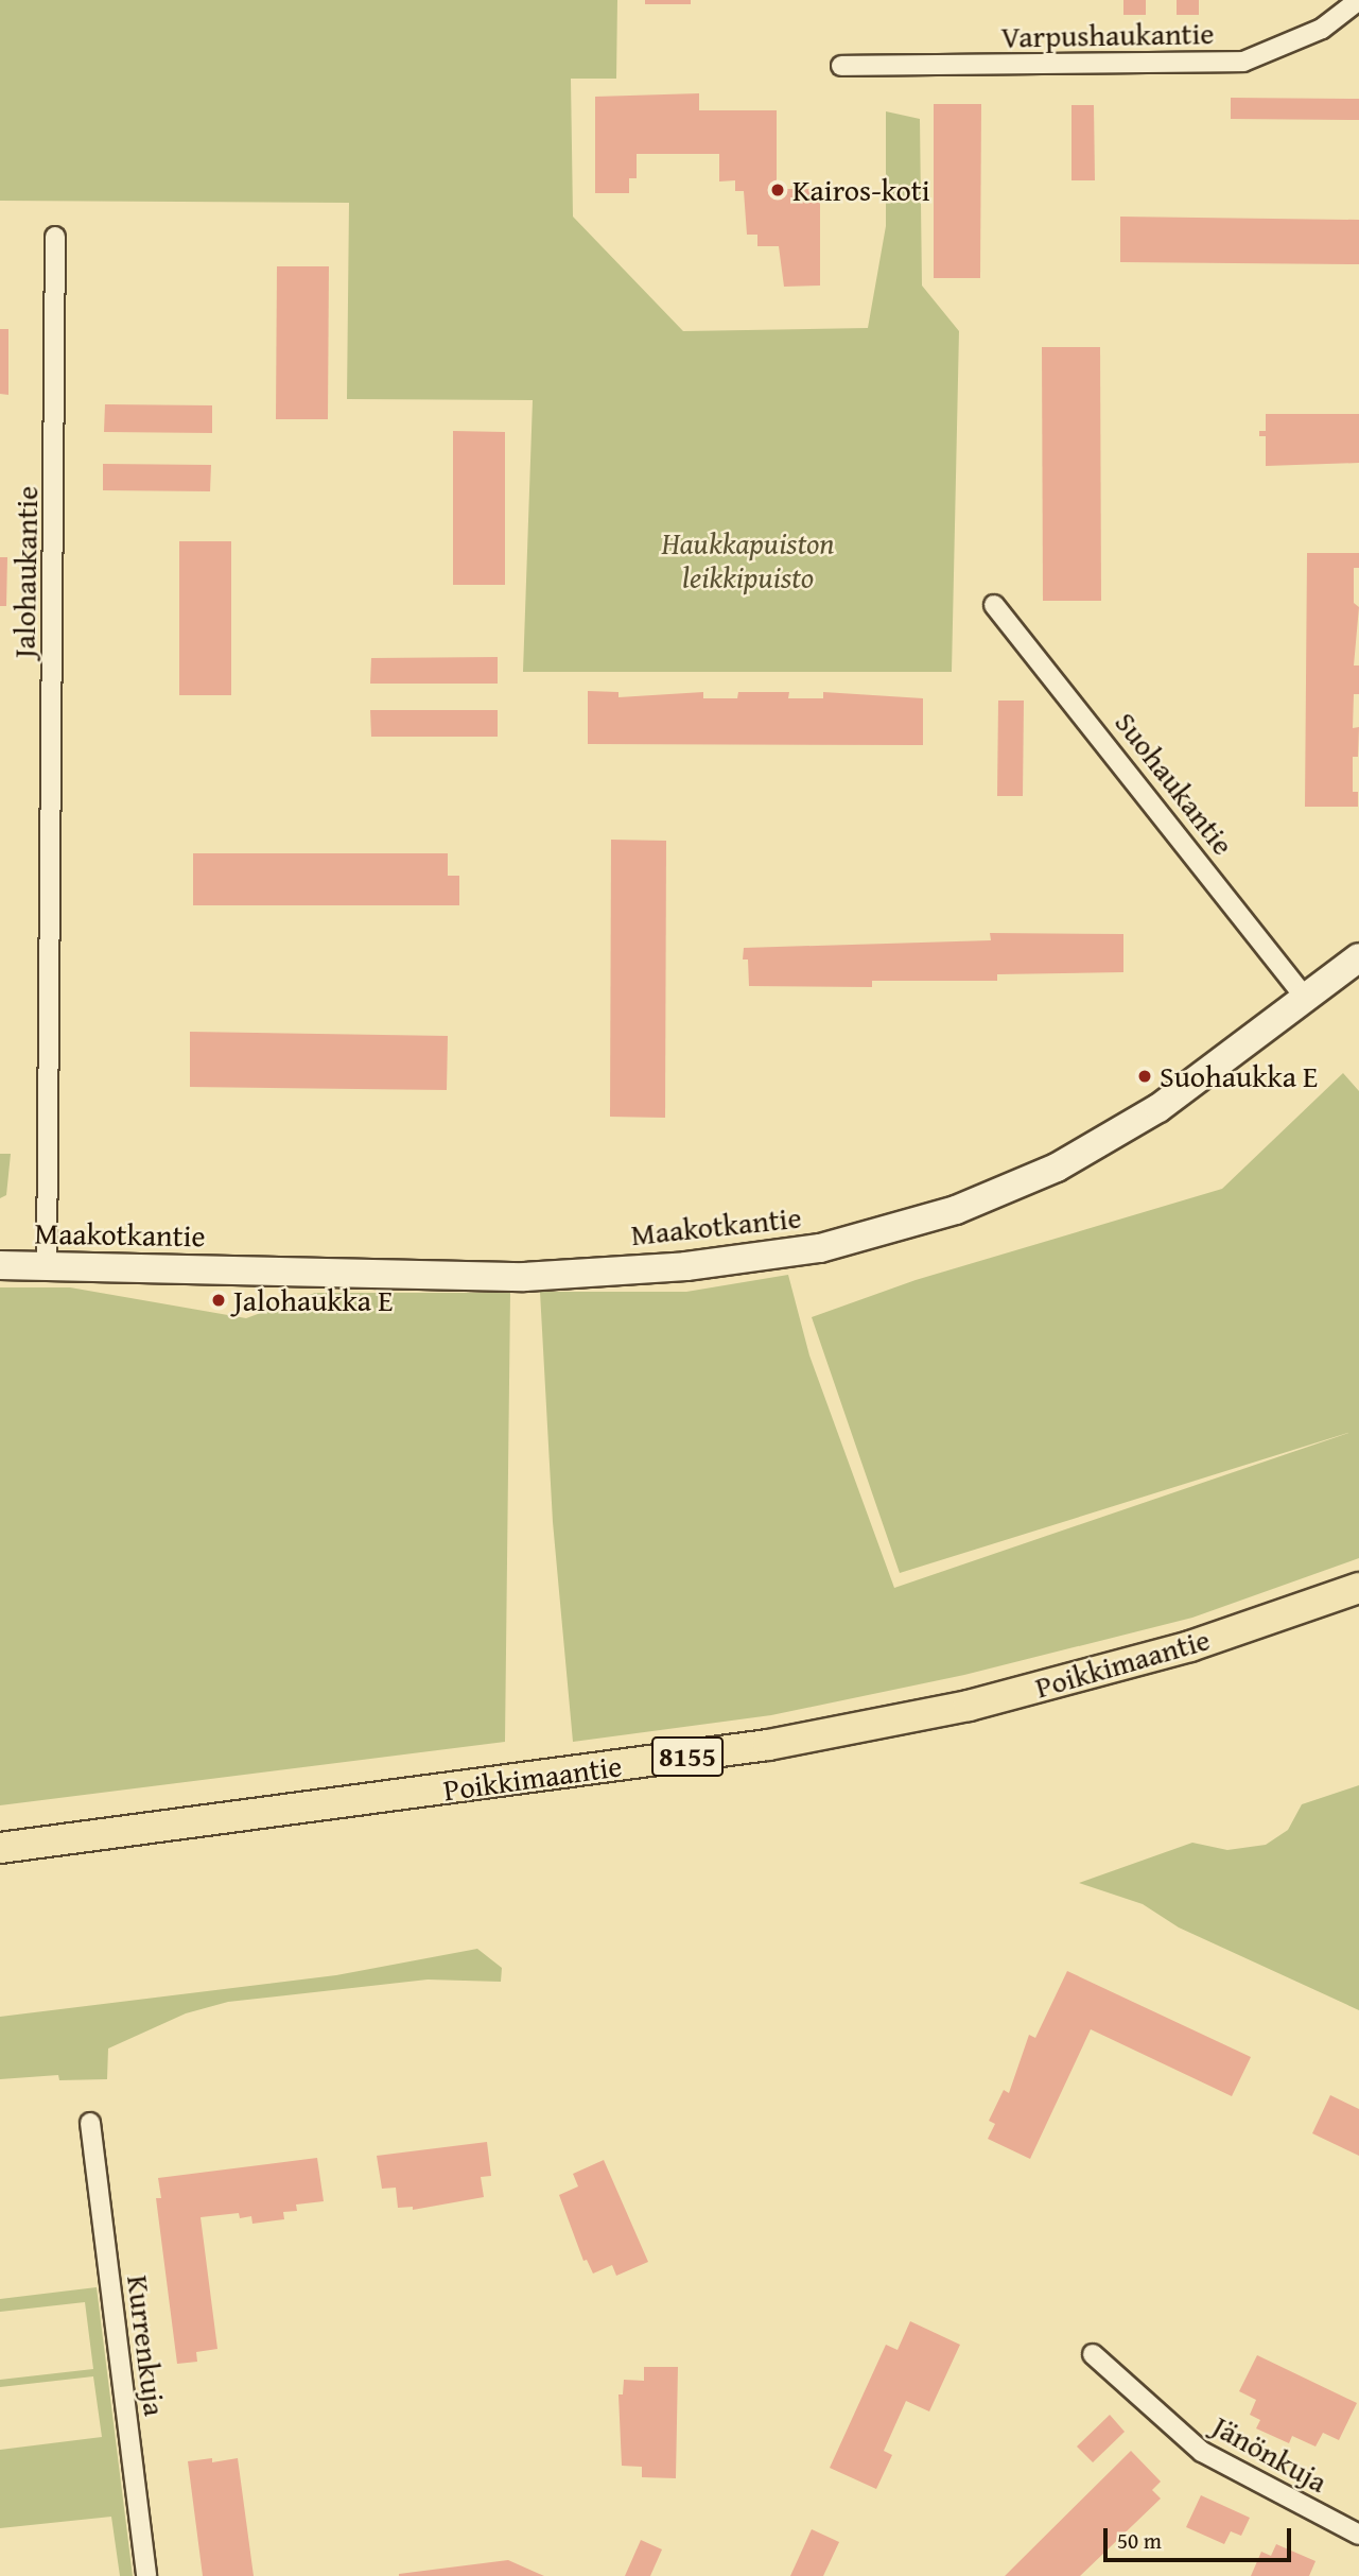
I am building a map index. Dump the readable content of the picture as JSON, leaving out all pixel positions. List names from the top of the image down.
{
  "streets": {
    "main road": ["Poikkimaantie", "8155"],
    "street": [
      "Varpushaukantie",
      "Jalohaukantie",
      "Suohaukantie",
      "Maakotkantie",
      "Kurrenkuja",
      "Jänönkuja"
    ]
  },
  "crossings": [
    ["Jalohaukantie", "Maakotkantie"],
    ["Suohaukantie", "Maakotkantie"]
  ],
  "parks": ["Haukkapuiston leikkipuisto"],
  "places": ["Kairos-koti", "Suohaukka E", "Jalohaukka E"],
  "scale_bar": "50 m"
}
